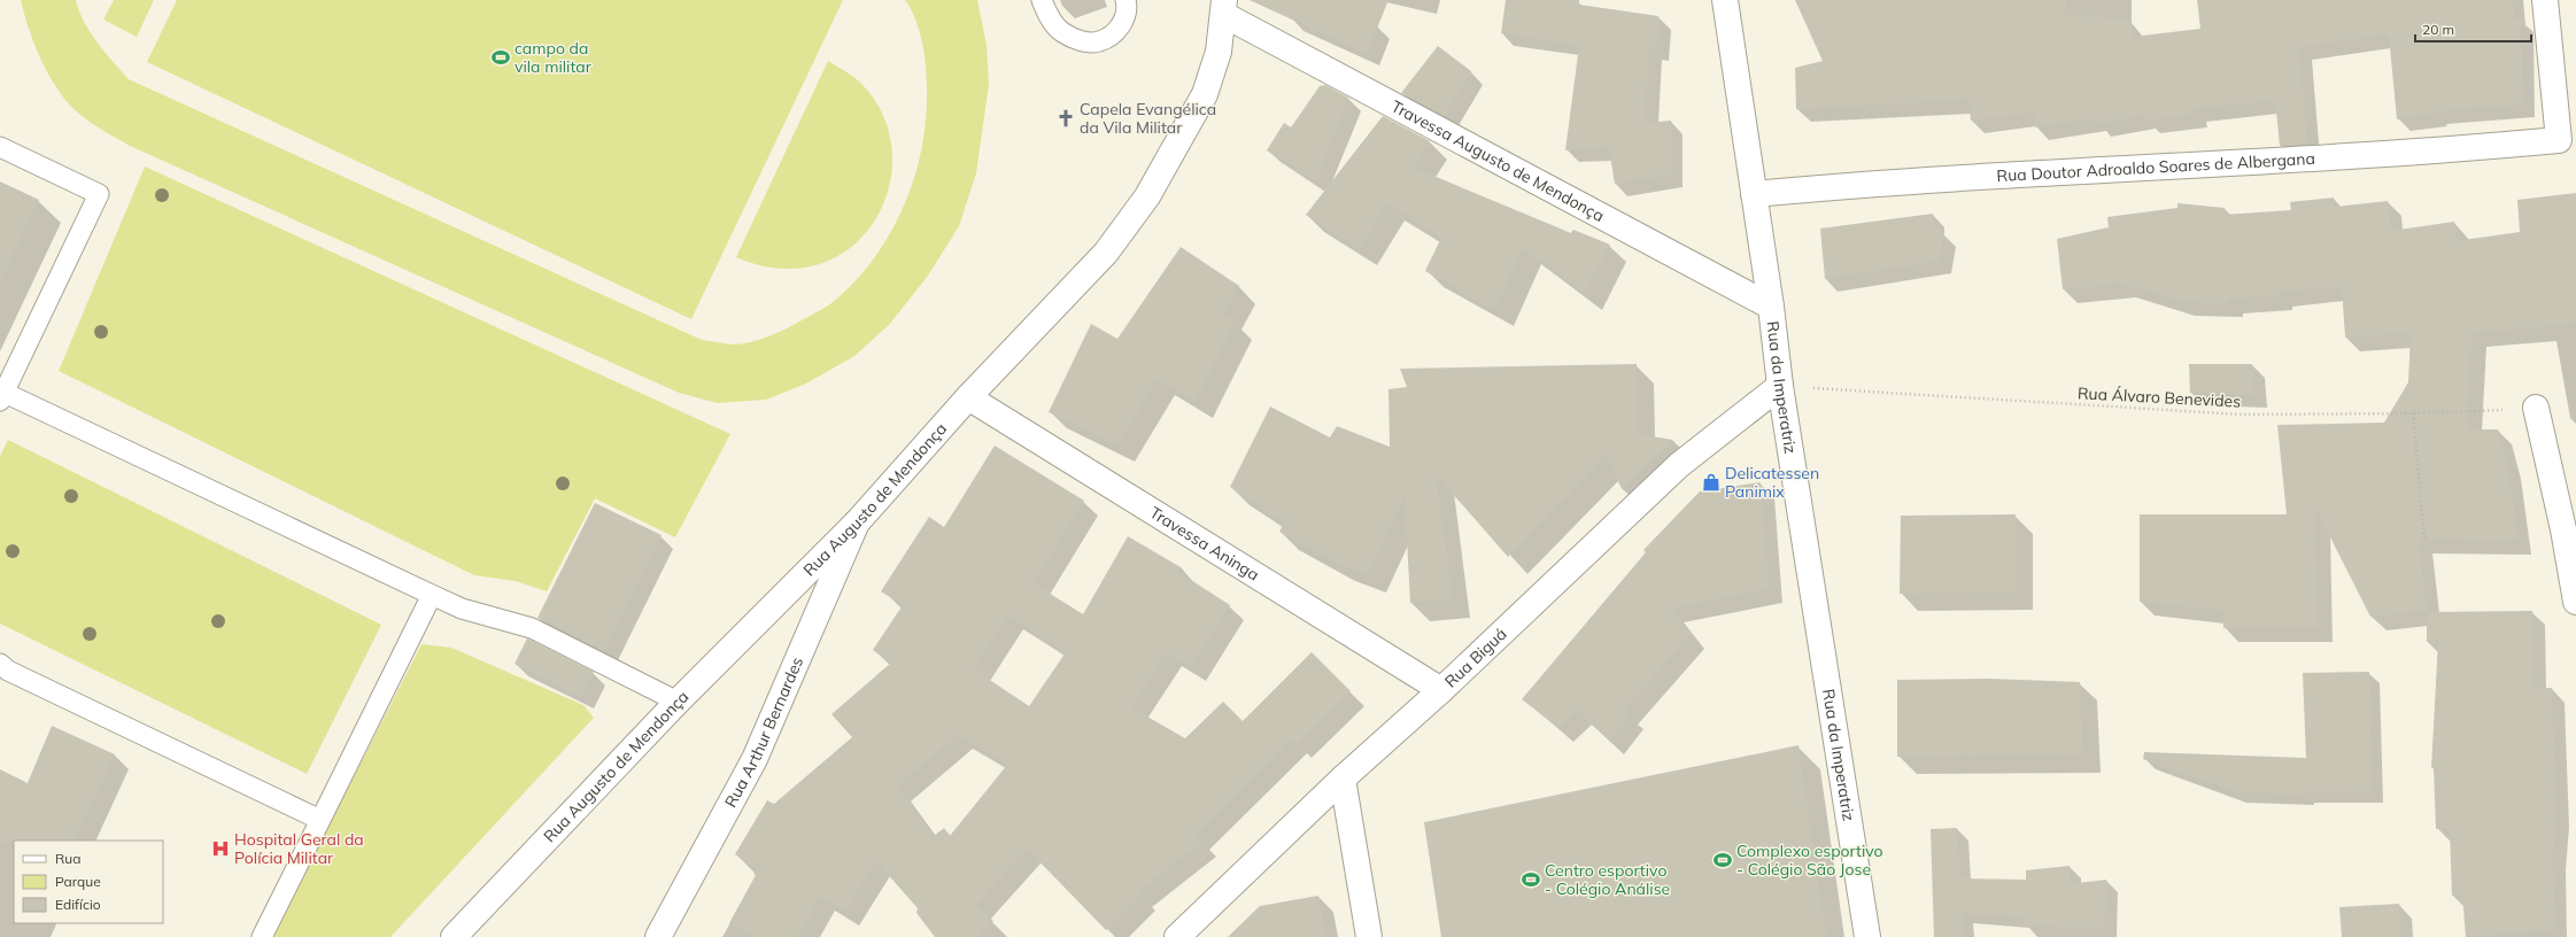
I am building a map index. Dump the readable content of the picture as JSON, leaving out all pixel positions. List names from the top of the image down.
{
  "streets": {
    "street": [
      "Travessa Augusto de Mendonça",
      "Rua Doutor Adroaldo Soares de Albergana",
      "Rua da Imperatriz",
      "Rua Augusto de Mendonça",
      "Travessa Aninga",
      "Rua Biguá",
      "Rua Arthur Bernardes"
    ],
    "path": ["Rua Álvaro Benevides"]
  },
  "crossings": [
    ["Travessa Augusto de Mendonça", "Rua da Imperatriz"],
    ["Travessa Augusto de Mendonça", "Rua Augusto de Mendonça"],
    ["Rua Doutor Adroaldo Soares de Albergana", "Rua da Imperatriz"],
    ["Rua da Imperatriz", "Rua Álvaro Benevides"],
    ["Rua da Imperatriz", "Rua Biguá"],
    ["Rua Álvaro Benevides", "Rua Biguá"],
    ["Rua Augusto de Mendonça", "Travessa Aninga"],
    ["Rua Augusto de Mendonça", "Rua Arthur Bernardes"],
    ["Travessa Aninga", "Rua Biguá"]
  ],
  "places": {
    "sports": ["campo da vila militar", "Complexo esportivo - Colégio São Jose", "Centro esportivo - Colégio Análise"],
    "church": ["Capela Evangélica da Vila Militar"],
    "shop": ["Delicatessen Panimix"],
    "hospital": ["Hospital Geral da Polícia Militar"]
  },
  "legend": ["Rua", "Parque", "Edifício"],
  "scale_bar": "20 m"
}
